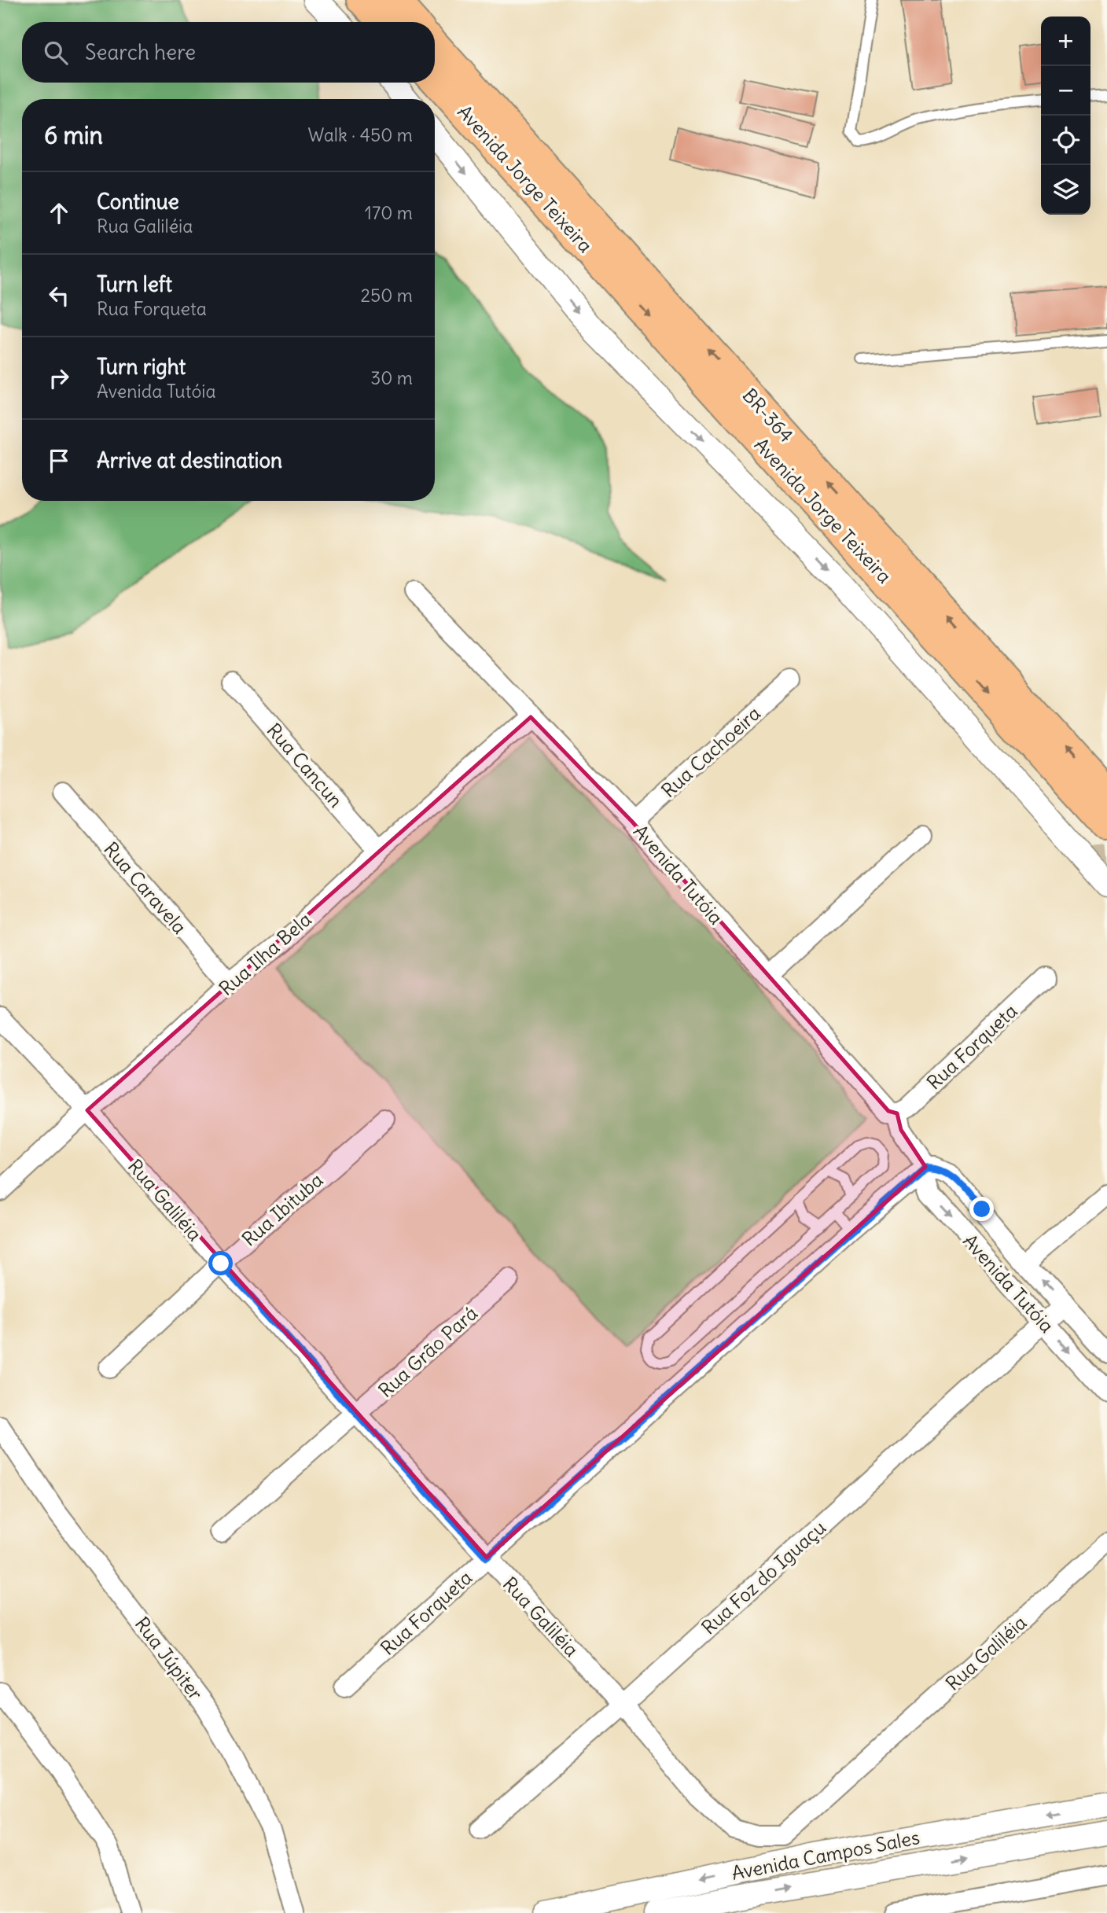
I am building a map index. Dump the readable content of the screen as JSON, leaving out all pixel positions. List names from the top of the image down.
{
  "streets": {
    "highway": ["Avenida Jorge Teixeira", "BR-364"],
    "street": [
      "Rua Cachoeira",
      "Rua Cancun",
      "Avenida Tutóia",
      "Rua Caravela",
      "Rua Ilha Bela",
      "Rua Forqueta",
      "Rua Galiléia",
      "Rua Ibituba",
      "Rua Grão Pará",
      "Rua Foz do Iguaçu",
      "Rua Júpiter",
      "Avenida Campos Sales"
    ]
  },
  "crossings": [
    ["Rua Cachoeira", "Avenida Tutóia"],
    ["Rua Cancun", "Rua Ilha Bela"],
    ["Avenida Tutóia", "Rua Ilha Bela"],
    ["Avenida Tutóia", "Rua Forqueta"],
    ["Avenida Tutóia", "Rua Foz do Iguaçu"],
    ["Rua Caravela", "Rua Ilha Bela"],
    ["Rua Ilha Bela", "Rua Galiléia"],
    ["Rua Forqueta", "Rua Galiléia"],
    ["Rua Galiléia", "Rua Ibituba"],
    ["Rua Galiléia", "Rua Grão Pará"],
    ["Rua Galiléia", "Rua Foz do Iguaçu"]
  ],
  "one_way": ["Avenida Jorge Teixeira", "BR-364"],
  "page": {
    "map_buttons": ["+", "−"],
    "search": "Search here",
    "heading": ["6 min", "Walk · 450 m"],
    "list": [
      ["Continue", "Rua Galiléia", "170 m"],
      ["Turn left", "Rua Forqueta", "250 m"],
      ["Turn right", "Avenida Tutóia", "30 m"],
      "Arrive at destination"
    ]
  }
}
